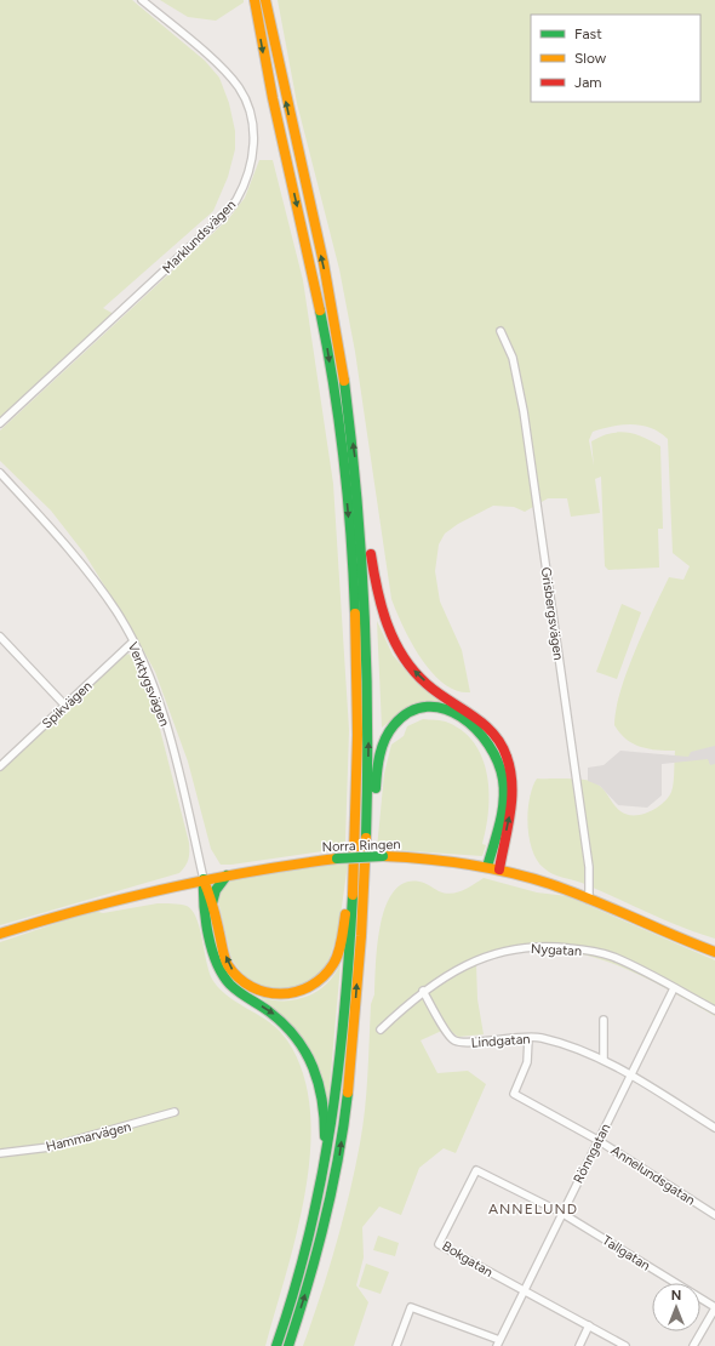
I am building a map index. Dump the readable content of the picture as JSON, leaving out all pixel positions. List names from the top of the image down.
{
  "streets": {
    "main road": ["Norra Ringen"],
    "street": [
      "Marklundsvägen",
      "Grisbergsvägen",
      "Verktygsvägen",
      "Spikvägen",
      "Nygatan",
      "Lindgatan",
      "Hammarvägen",
      "Rönngatan",
      "Annelundsgatan",
      "Tallgatan",
      "Bokgatan"
    ]
  },
  "crossings": [
    ["Grisbergsvägen", "Norra Ringen"],
    ["Verktygsvägen", "Spikvägen"],
    ["Verktygsvägen", "Norra Ringen"],
    ["Nygatan", "Lindgatan"],
    ["Nygatan", "Rönngatan"],
    ["Lindgatan", "Rönngatan"],
    ["Lindgatan", "Annelundsgatan"],
    ["Rönngatan", "Annelundsgatan"],
    ["Rönngatan", "Tallgatan"],
    ["Rönngatan", "Bokgatan"],
    ["Tallgatan", "Bokgatan"]
  ],
  "districts": ["ANNELUND"],
  "legend": ["Fast", "Slow", "Jam"],
  "north": "top"
}
